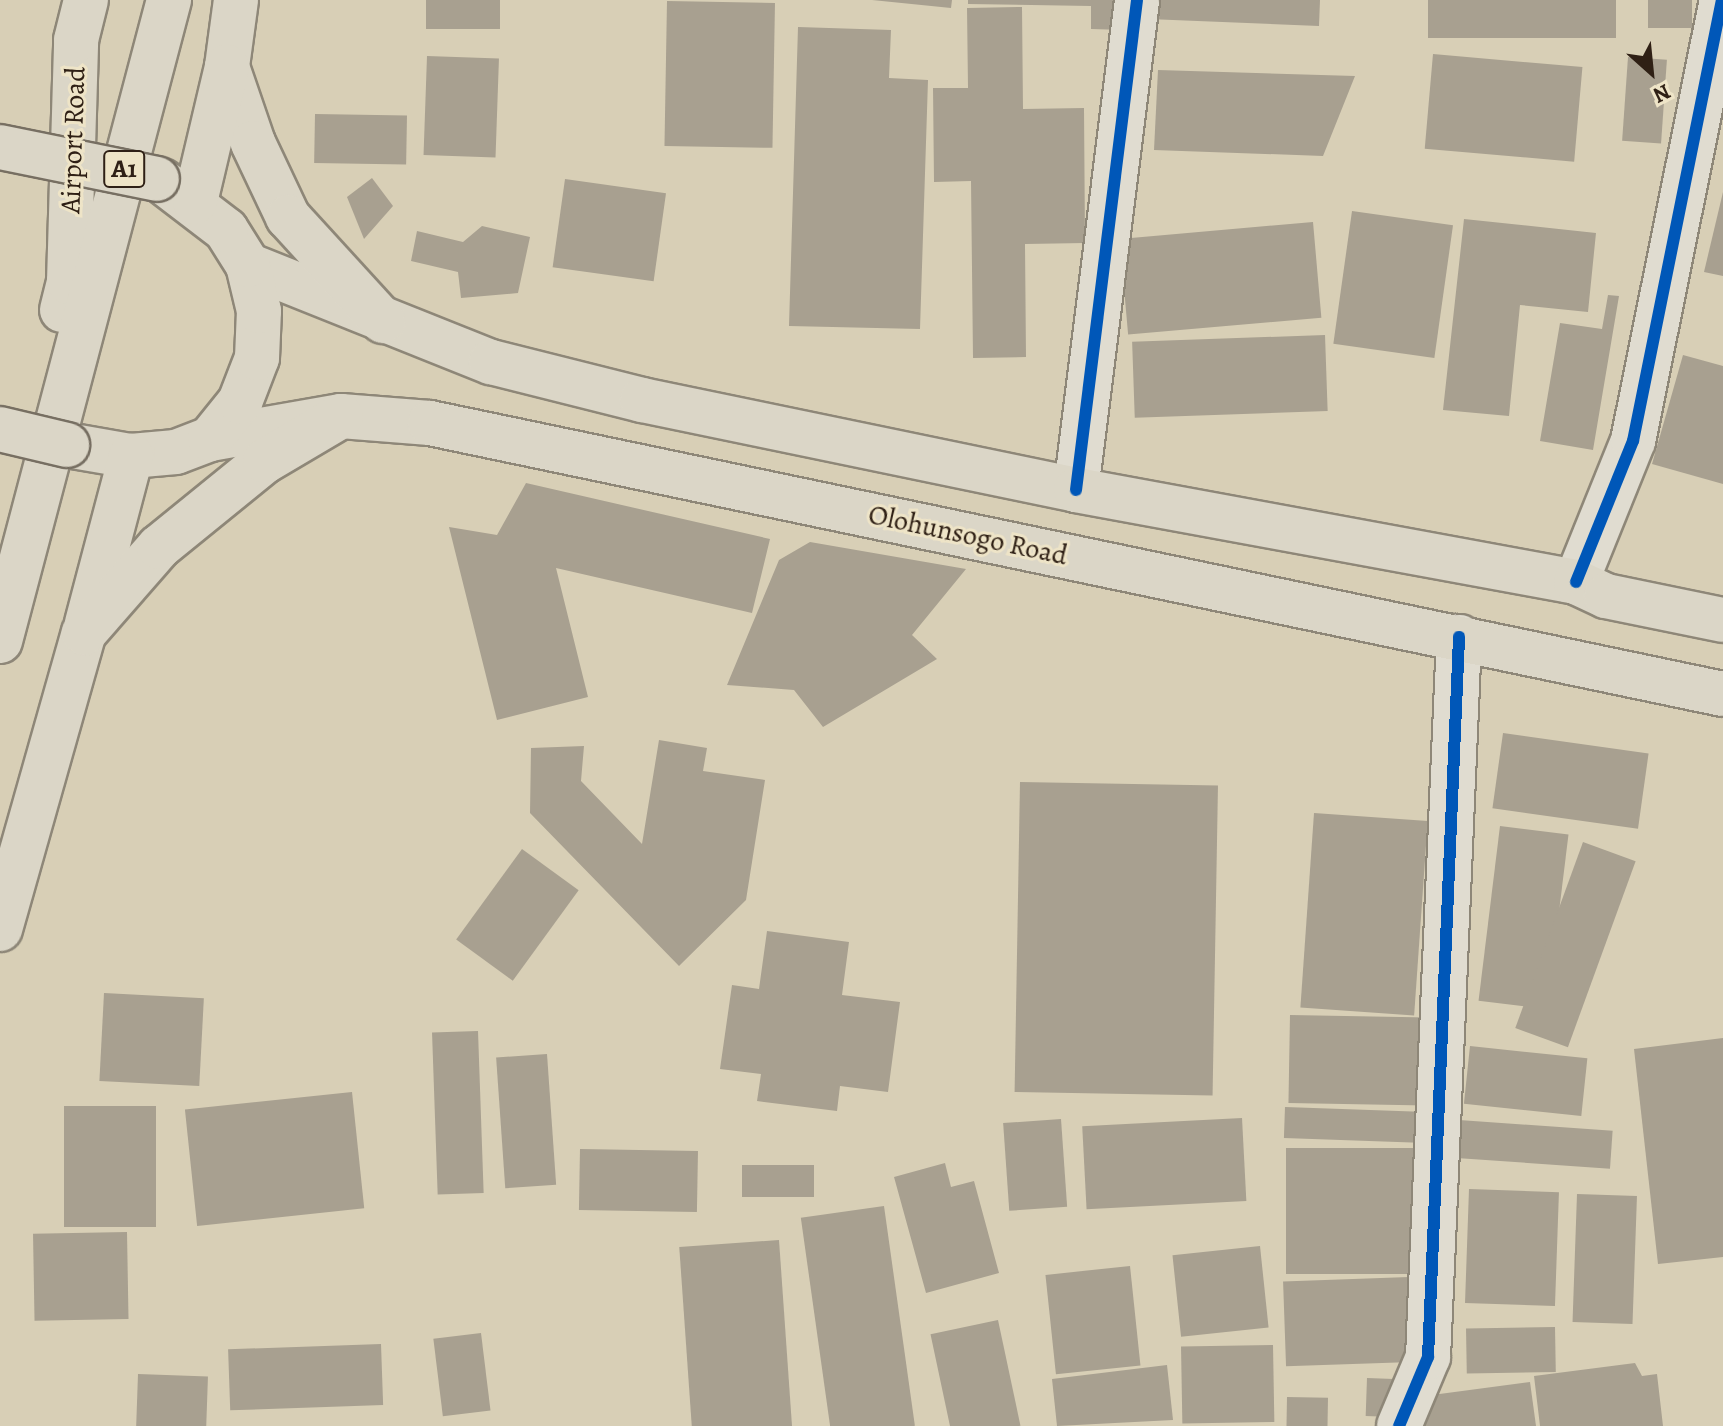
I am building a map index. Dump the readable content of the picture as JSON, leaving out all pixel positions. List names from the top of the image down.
{
  "streets": {
    "main road": ["Airport Road", "A1", "Olohunsogo Road"]
  },
  "north": "bottom right"
}
